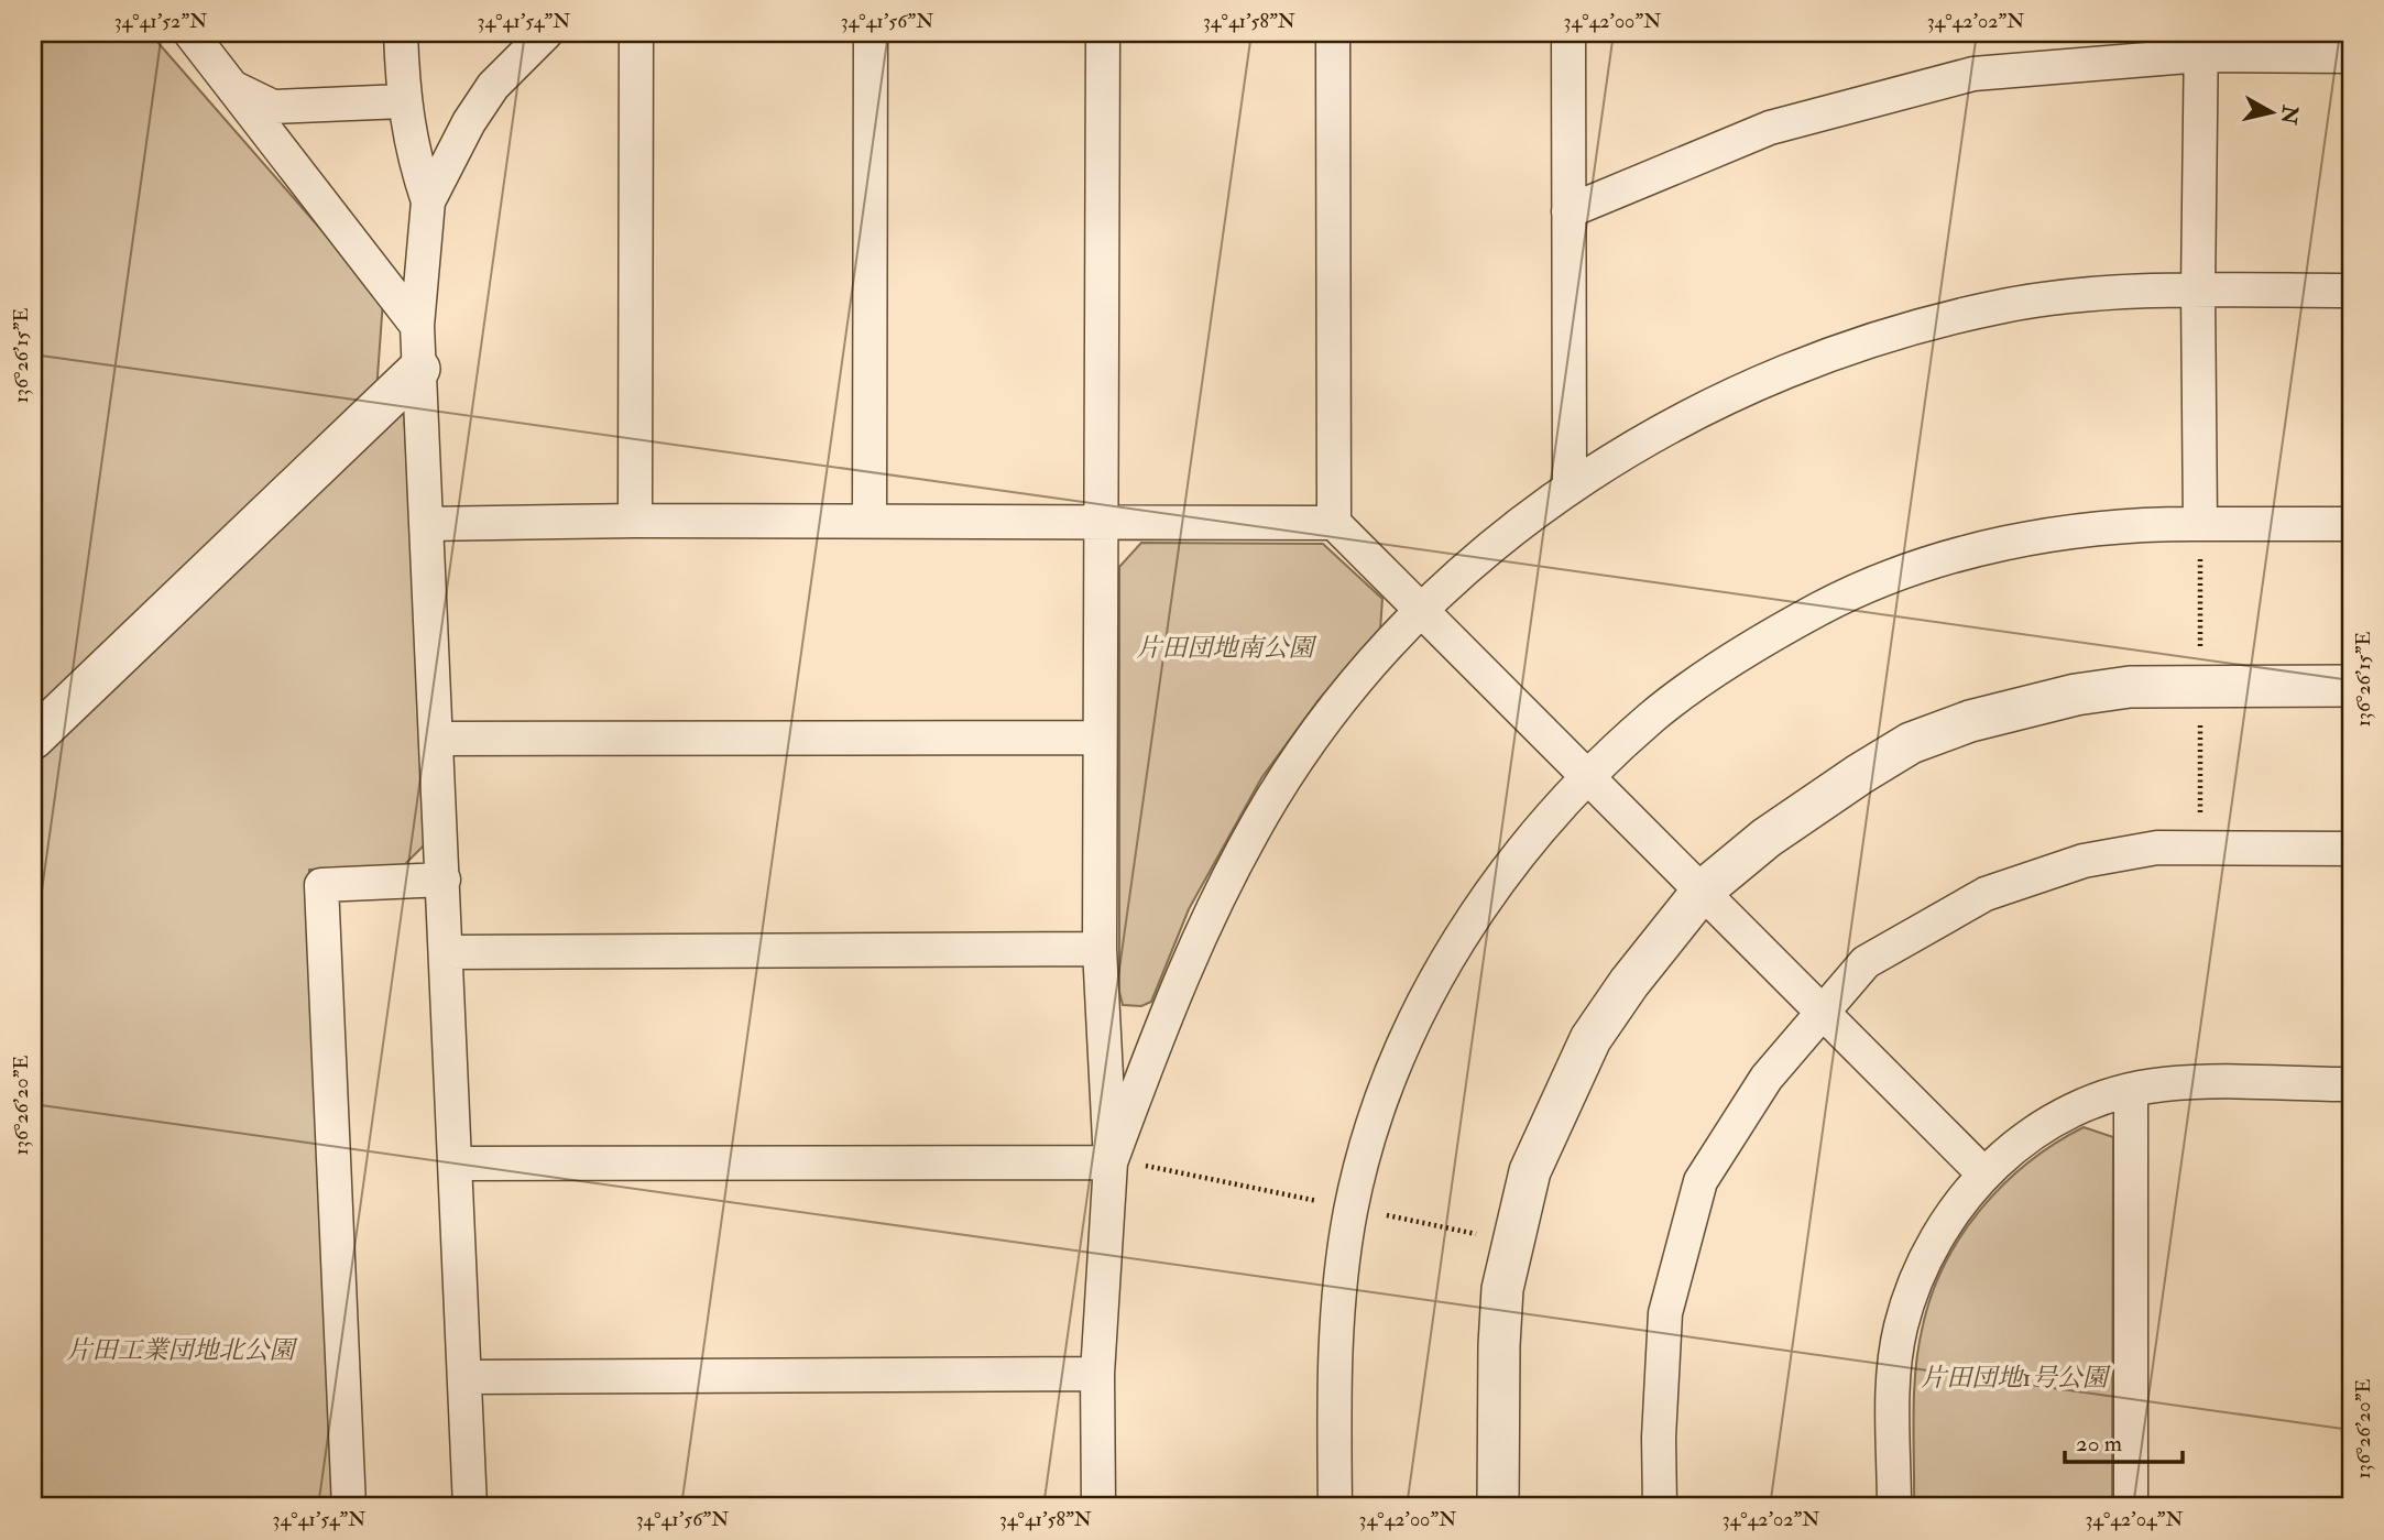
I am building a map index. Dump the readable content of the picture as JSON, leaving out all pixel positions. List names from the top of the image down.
{
  "parks": ["片田団地南公園", "片田工業団地北公園", "片田団地1号公園"],
  "scale_bar": "20 m",
  "north": "right",
  "coordinates": [
    "34°41'52\"N",
    "34°41'54\"N",
    "34°41'56\"N",
    "34°41'58\"N",
    "34°42'00\"N",
    "34°42'02\"N",
    "136°26'15\"E",
    "136°26'20\"E",
    "34°42'04\"N"
  ]
}
